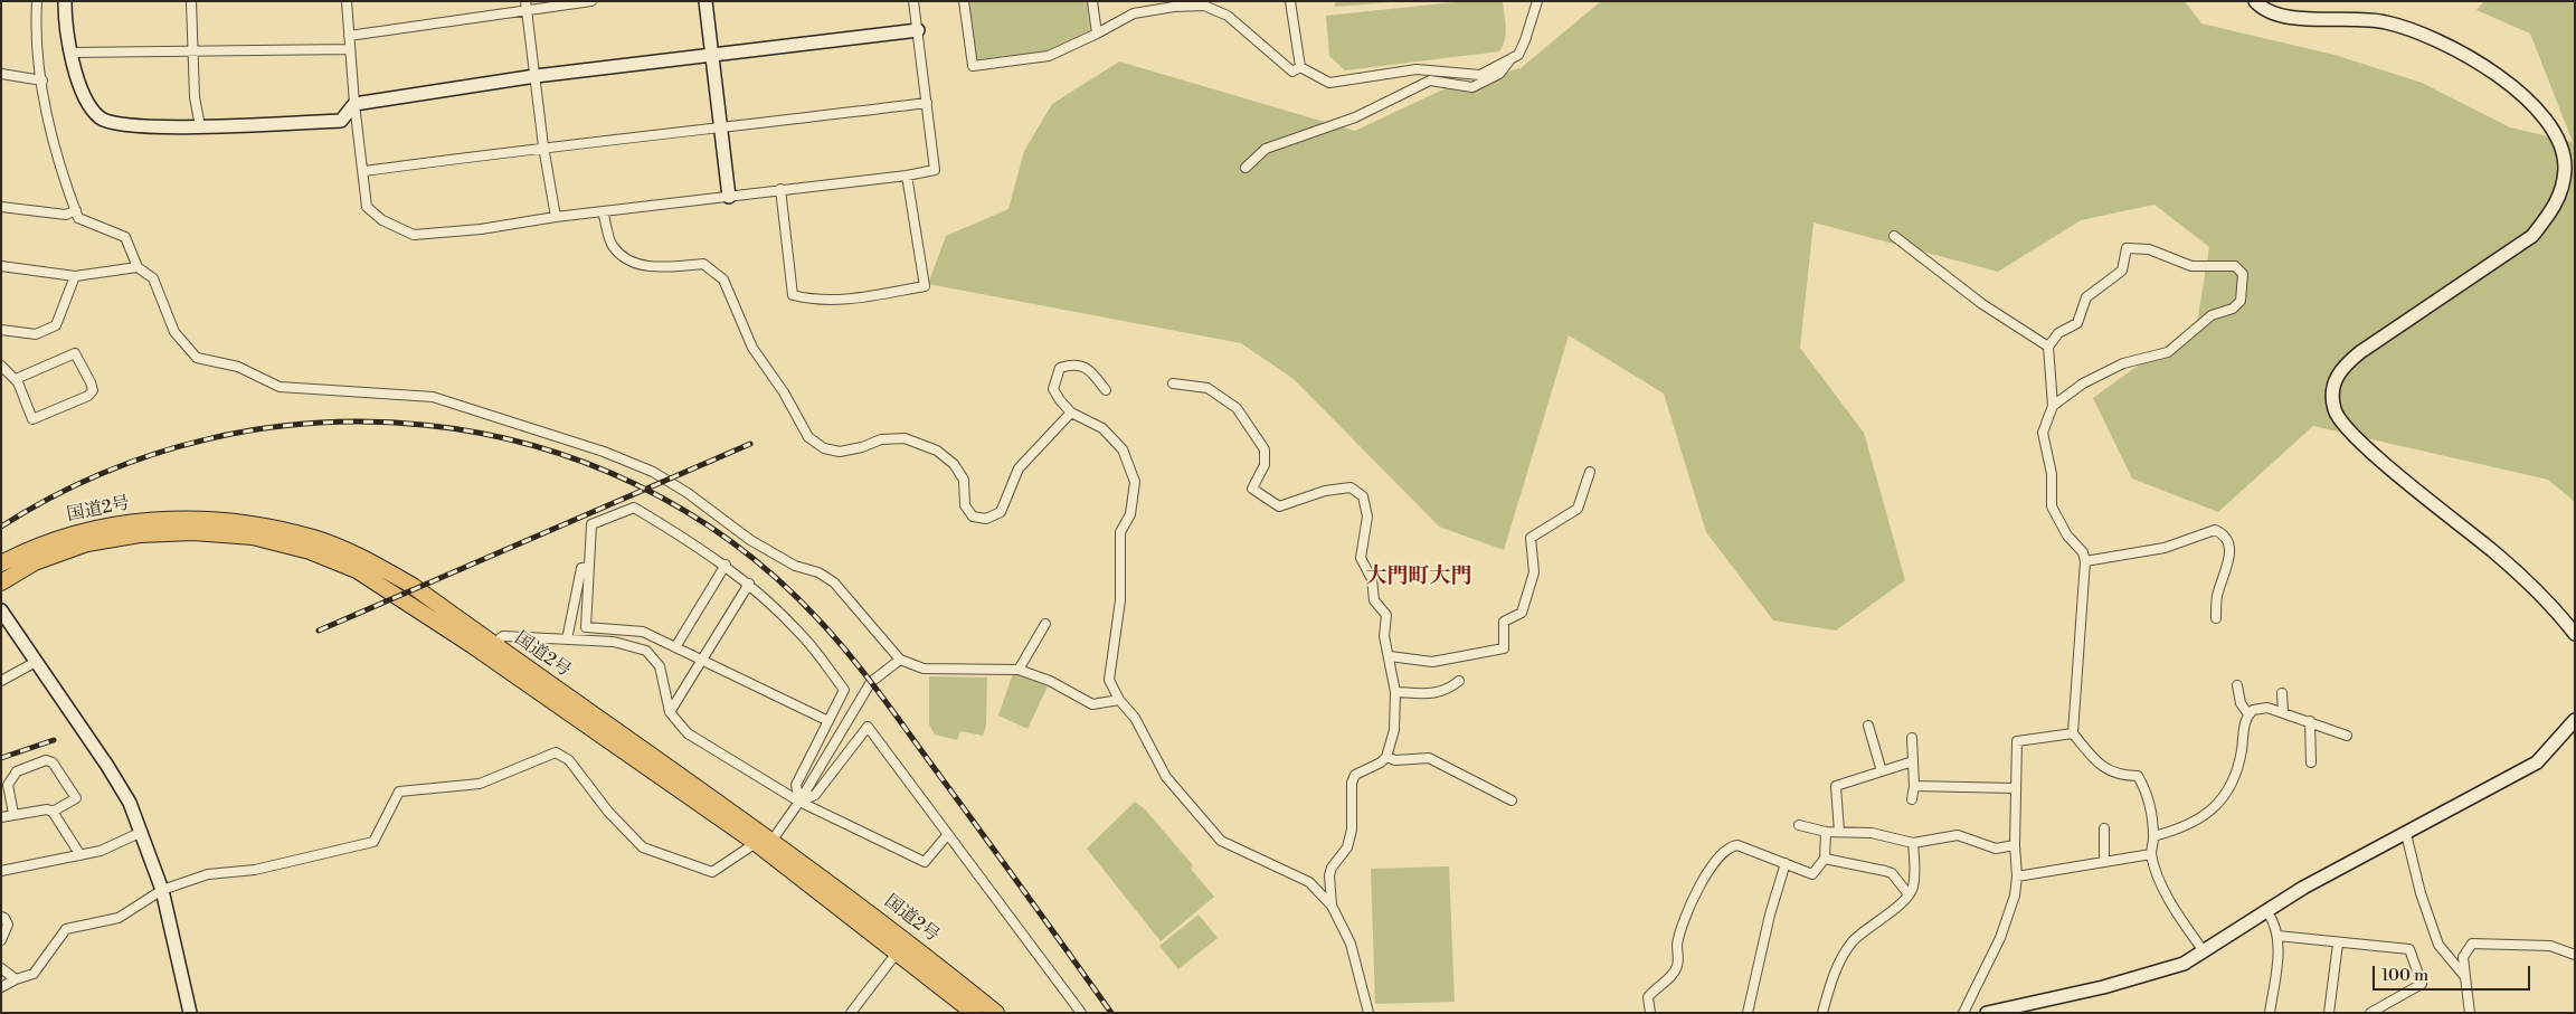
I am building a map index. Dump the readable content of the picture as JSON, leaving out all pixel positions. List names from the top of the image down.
{
  "streets": {
    "highway": ["国道2号"]
  },
  "districts": ["大門町大門"],
  "scale_bar": "100 m"
}
